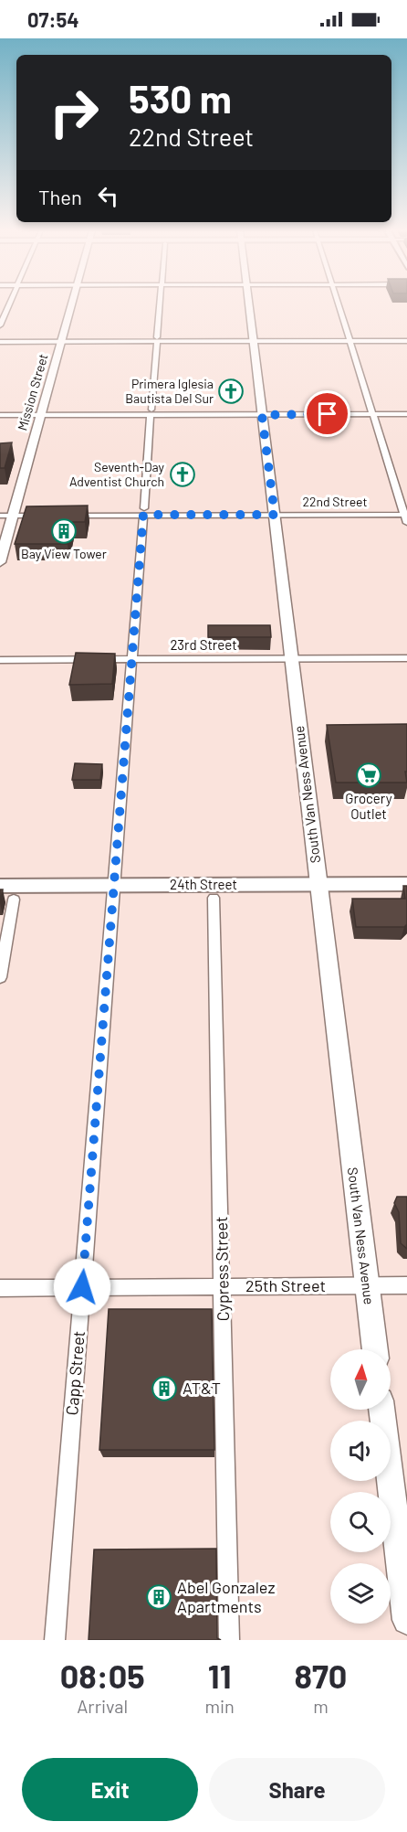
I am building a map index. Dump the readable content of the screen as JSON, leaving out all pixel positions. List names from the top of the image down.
{
  "streets": {
    "main road": ["Mission Street", "South Van Ness Avenue"],
    "street": [
      "22nd Street",
      "23rd Street",
      "24th Street",
      "Cypress Street",
      "25th Street",
      "Capp Street"
    ]
  },
  "crossings": [
    ["22nd Street", "South Van Ness Avenue"],
    ["22nd Street", "Capp Street"],
    ["23rd Street", "South Van Ness Avenue"],
    ["23rd Street", "Capp Street"],
    ["South Van Ness Avenue", "24th Street"],
    ["South Van Ness Avenue", "25th Street"],
    ["24th Street", "Capp Street"],
    ["Cypress Street", "25th Street"],
    ["25th Street", "Capp Street"]
  ],
  "places": {
    "church": ["Primera Iglesia Bautista Del Sur", "Seventh-Day Adventist Church"],
    "building": ["Bay View Tower", "AT&T", "Abel Gonzalez Apartments"],
    "supermarket": ["Grocery Outlet"]
  },
  "north": "top",
  "page": {
    "status": "07:54",
    "turn": ["530 m", "22nd Street"],
    "then": "Then",
    "eta": [
      "08:05",
      "Arrival",
      "11",
      "min",
      "870",
      "m"
    ],
    "buttons": ["Exit", "Share"]
  }
}
